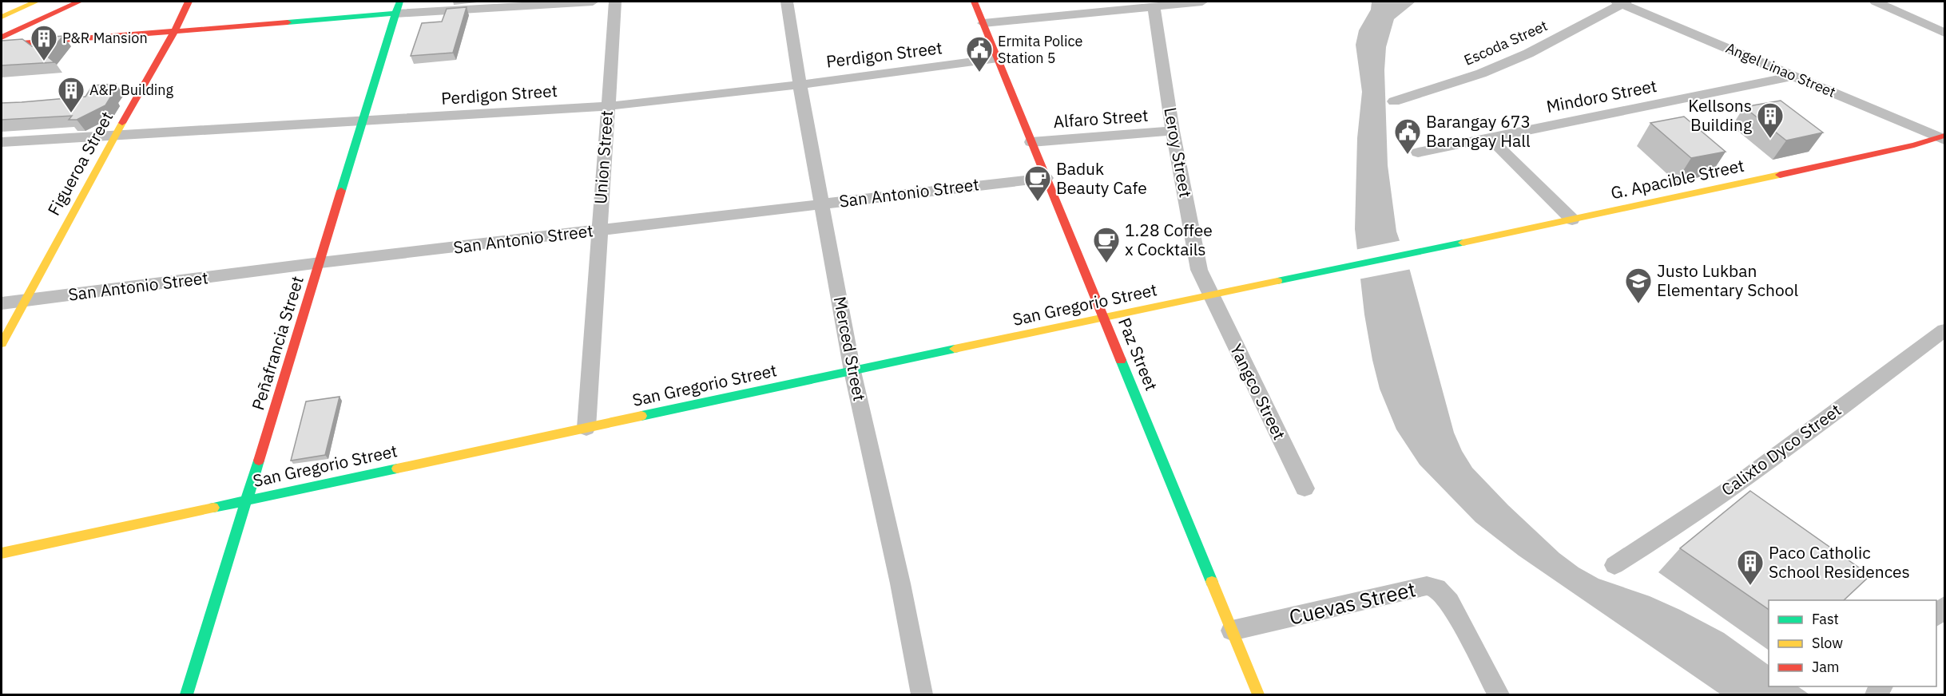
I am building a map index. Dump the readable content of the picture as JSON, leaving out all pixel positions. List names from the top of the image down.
{
  "streets": {
    "main road": [
      "Figueroa Street",
      "G. Apacible Street",
      "San Gregorio Street",
      "Peñafrancia Street",
      "Paz Street"
    ],
    "street": [
      "Escoda Street",
      "Perdigon Street",
      "Angel Linao Street",
      "Mindoro Street",
      "Alfaro Street",
      "Leroy Street",
      "Union Street",
      "San Antonio Street",
      "Merced Street",
      "Yangco Street",
      "Calixto Dyco Street",
      "Cuevas Street"
    ]
  },
  "crossings": [
    ["Escoda Street", "Angel Linao Street"],
    ["Perdigon Street", "Union Street"],
    ["Perdigon Street", "Figueroa Street"],
    ["Perdigon Street", "Peñafrancia Street"],
    ["Perdigon Street", "Merced Street"],
    ["Perdigon Street", "Paz Street"],
    ["Angel Linao Street", "Mindoro Street"],
    ["Angel Linao Street", "G. Apacible Street"],
    ["Alfaro Street", "Leroy Street"],
    ["Alfaro Street", "Paz Street"],
    ["Leroy Street", "San Gregorio Street"],
    ["Leroy Street", "Yangco Street"],
    ["Union Street", "San Antonio Street"],
    ["Union Street", "San Gregorio Street"],
    ["Figueroa Street", "San Antonio Street"],
    ["G. Apacible Street", "San Gregorio Street"],
    ["San Antonio Street", "Peñafrancia Street"],
    ["San Antonio Street", "Merced Street"],
    ["San Antonio Street", "Paz Street"],
    ["San Gregorio Street", "Peñafrancia Street"],
    ["San Gregorio Street", "Merced Street"],
    ["San Gregorio Street", "Paz Street"],
    ["San Gregorio Street", "Yangco Street"],
    ["Paz Street", "Cuevas Street"]
  ],
  "places": {
    "building": [
      "P&R Mansion",
      "A&P Building",
      "Kellsons Building",
      "Paco Catholic School Residences"
    ],
    "public building": ["Ermita Police Station 5", "Barangay 673 Barangay Hall"],
    "cafe": ["Baduk Beauty Cafe", "1.28 Coffee x Cocktails"],
    "school or university": ["Justo Lukban Elementary School"]
  },
  "legend": ["Fast", "Slow", "Jam"]
}
